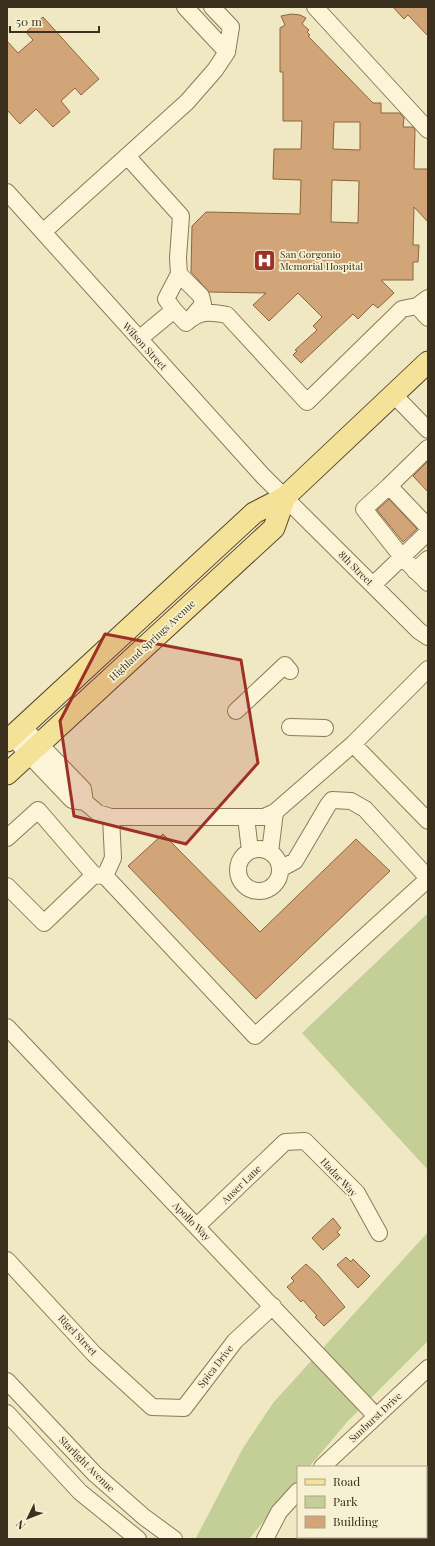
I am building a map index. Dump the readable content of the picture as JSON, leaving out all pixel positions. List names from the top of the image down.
{
  "streets": {
    "main road": ["Highland Springs Avenue"],
    "street": [
      "Wilson Street",
      "8th Street",
      "Hadar Way",
      "Anser Lane",
      "Apollo Way",
      "Rigel Street",
      "Spica Drive",
      "Sunburst Drive",
      "Starlight Avenue"
    ]
  },
  "crossings": [
    ["Wilson Street", "8th Street"],
    ["Wilson Street", "Highland Springs Avenue"],
    ["8th Street", "Highland Springs Avenue"],
    ["Hadar Way", "Anser Lane"],
    ["Anser Lane", "Apollo Way"],
    ["Apollo Way", "Spica Drive"],
    ["Apollo Way", "Sunburst Drive"],
    ["Rigel Street", "Spica Drive"]
  ],
  "places": {
    "hospital": ["San Gorgonio Memorial Hospital"]
  },
  "legend": ["Road", "Park", "Building"],
  "scale_bar": "50 m",
  "north": "bottom left"
}
